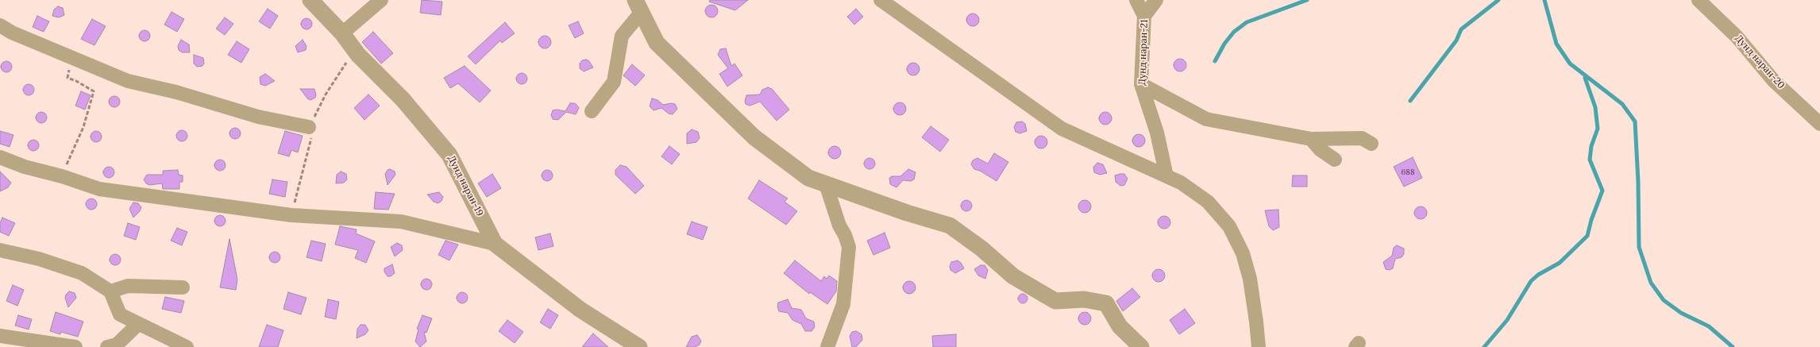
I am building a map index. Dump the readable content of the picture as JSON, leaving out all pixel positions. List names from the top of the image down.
{
  "streets": {
    "street": ["Дунд наран-21", "Дунд наран-20", "Дунд наран-19"]
  },
  "house_numbers": ["688"]
}
